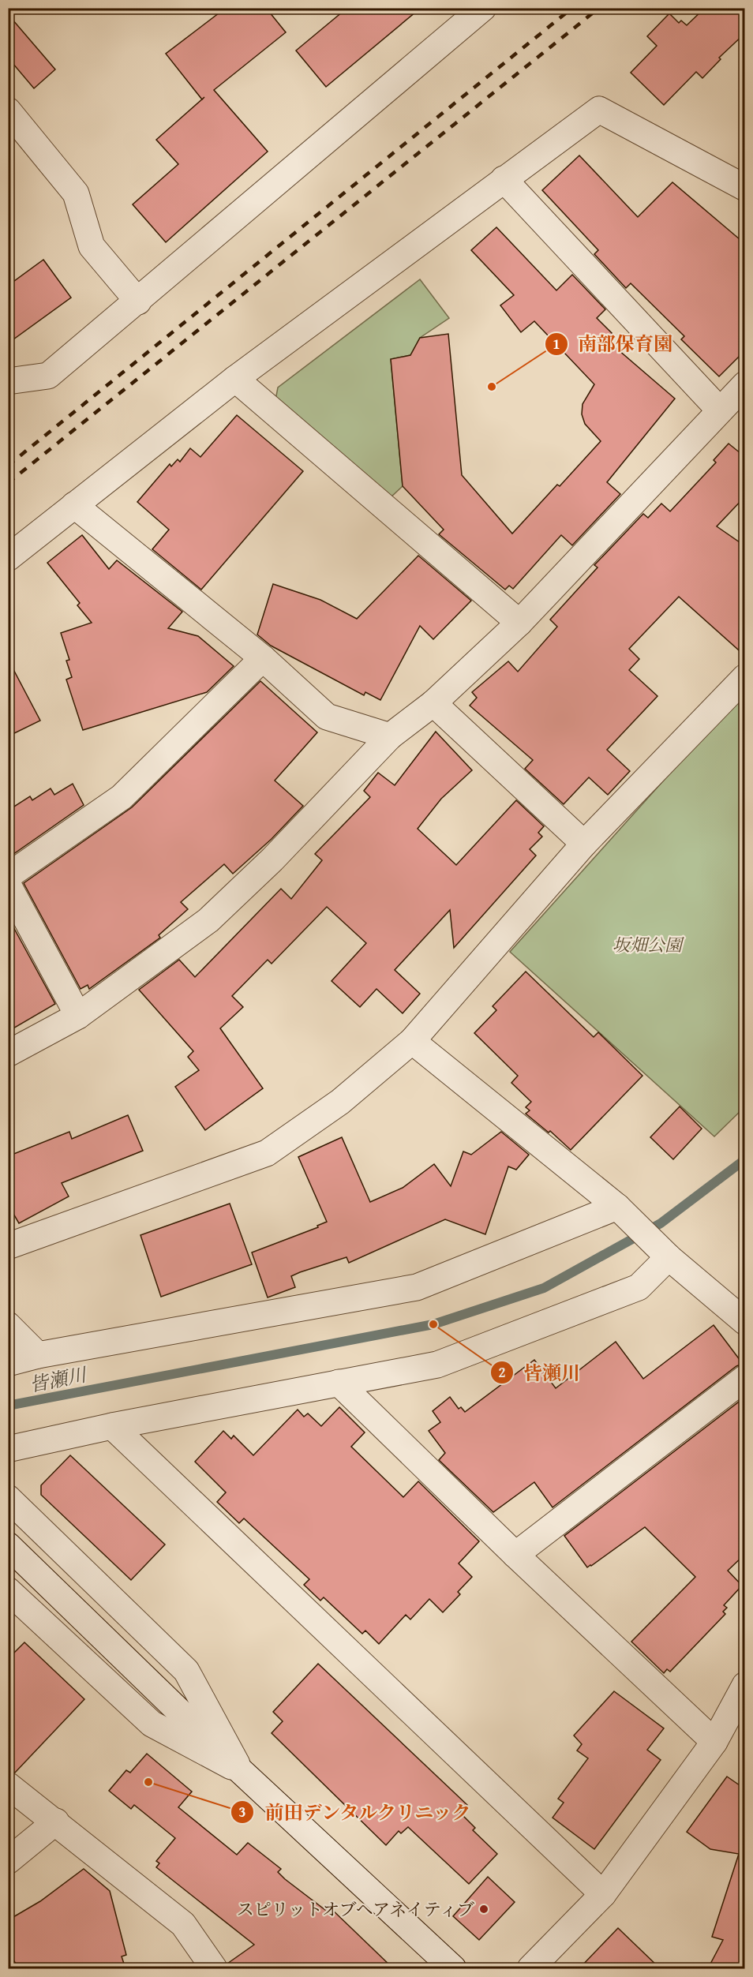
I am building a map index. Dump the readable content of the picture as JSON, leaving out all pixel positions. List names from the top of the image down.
{
  "water": ["皆瀬川"],
  "parks": ["坂畑公園"],
  "places": [
    "南部保育園",
    "皆瀬川",
    "前田デンタルクリニック",
    "スピリットオブヘアネイティブ"
  ]
}
